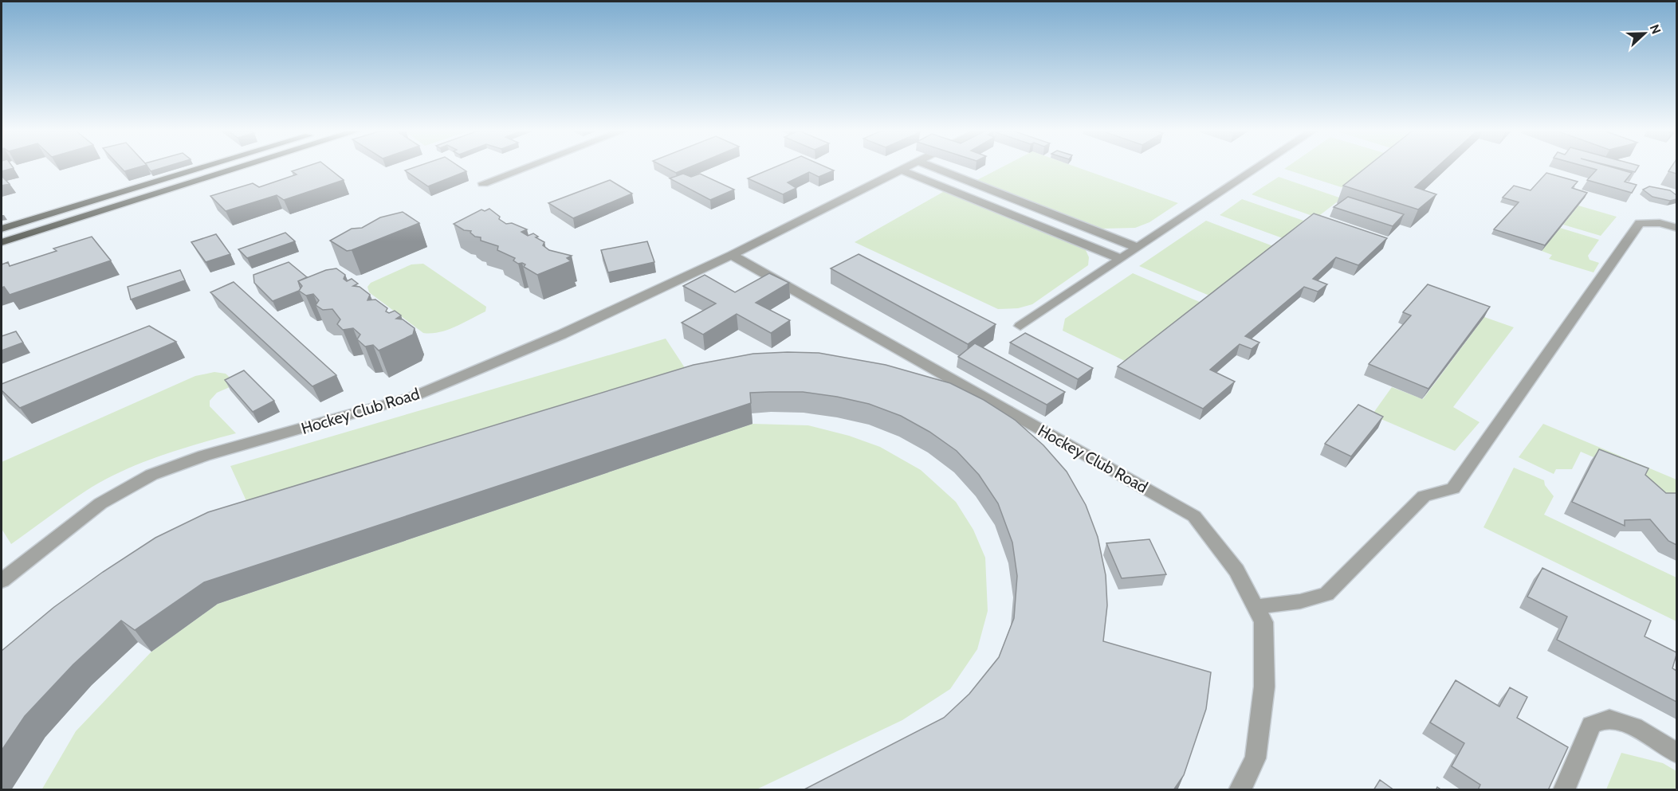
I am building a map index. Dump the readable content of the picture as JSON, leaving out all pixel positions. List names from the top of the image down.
{
  "streets": {
    "street": ["Hockey Club Road"]
  },
  "north": "right"
}
